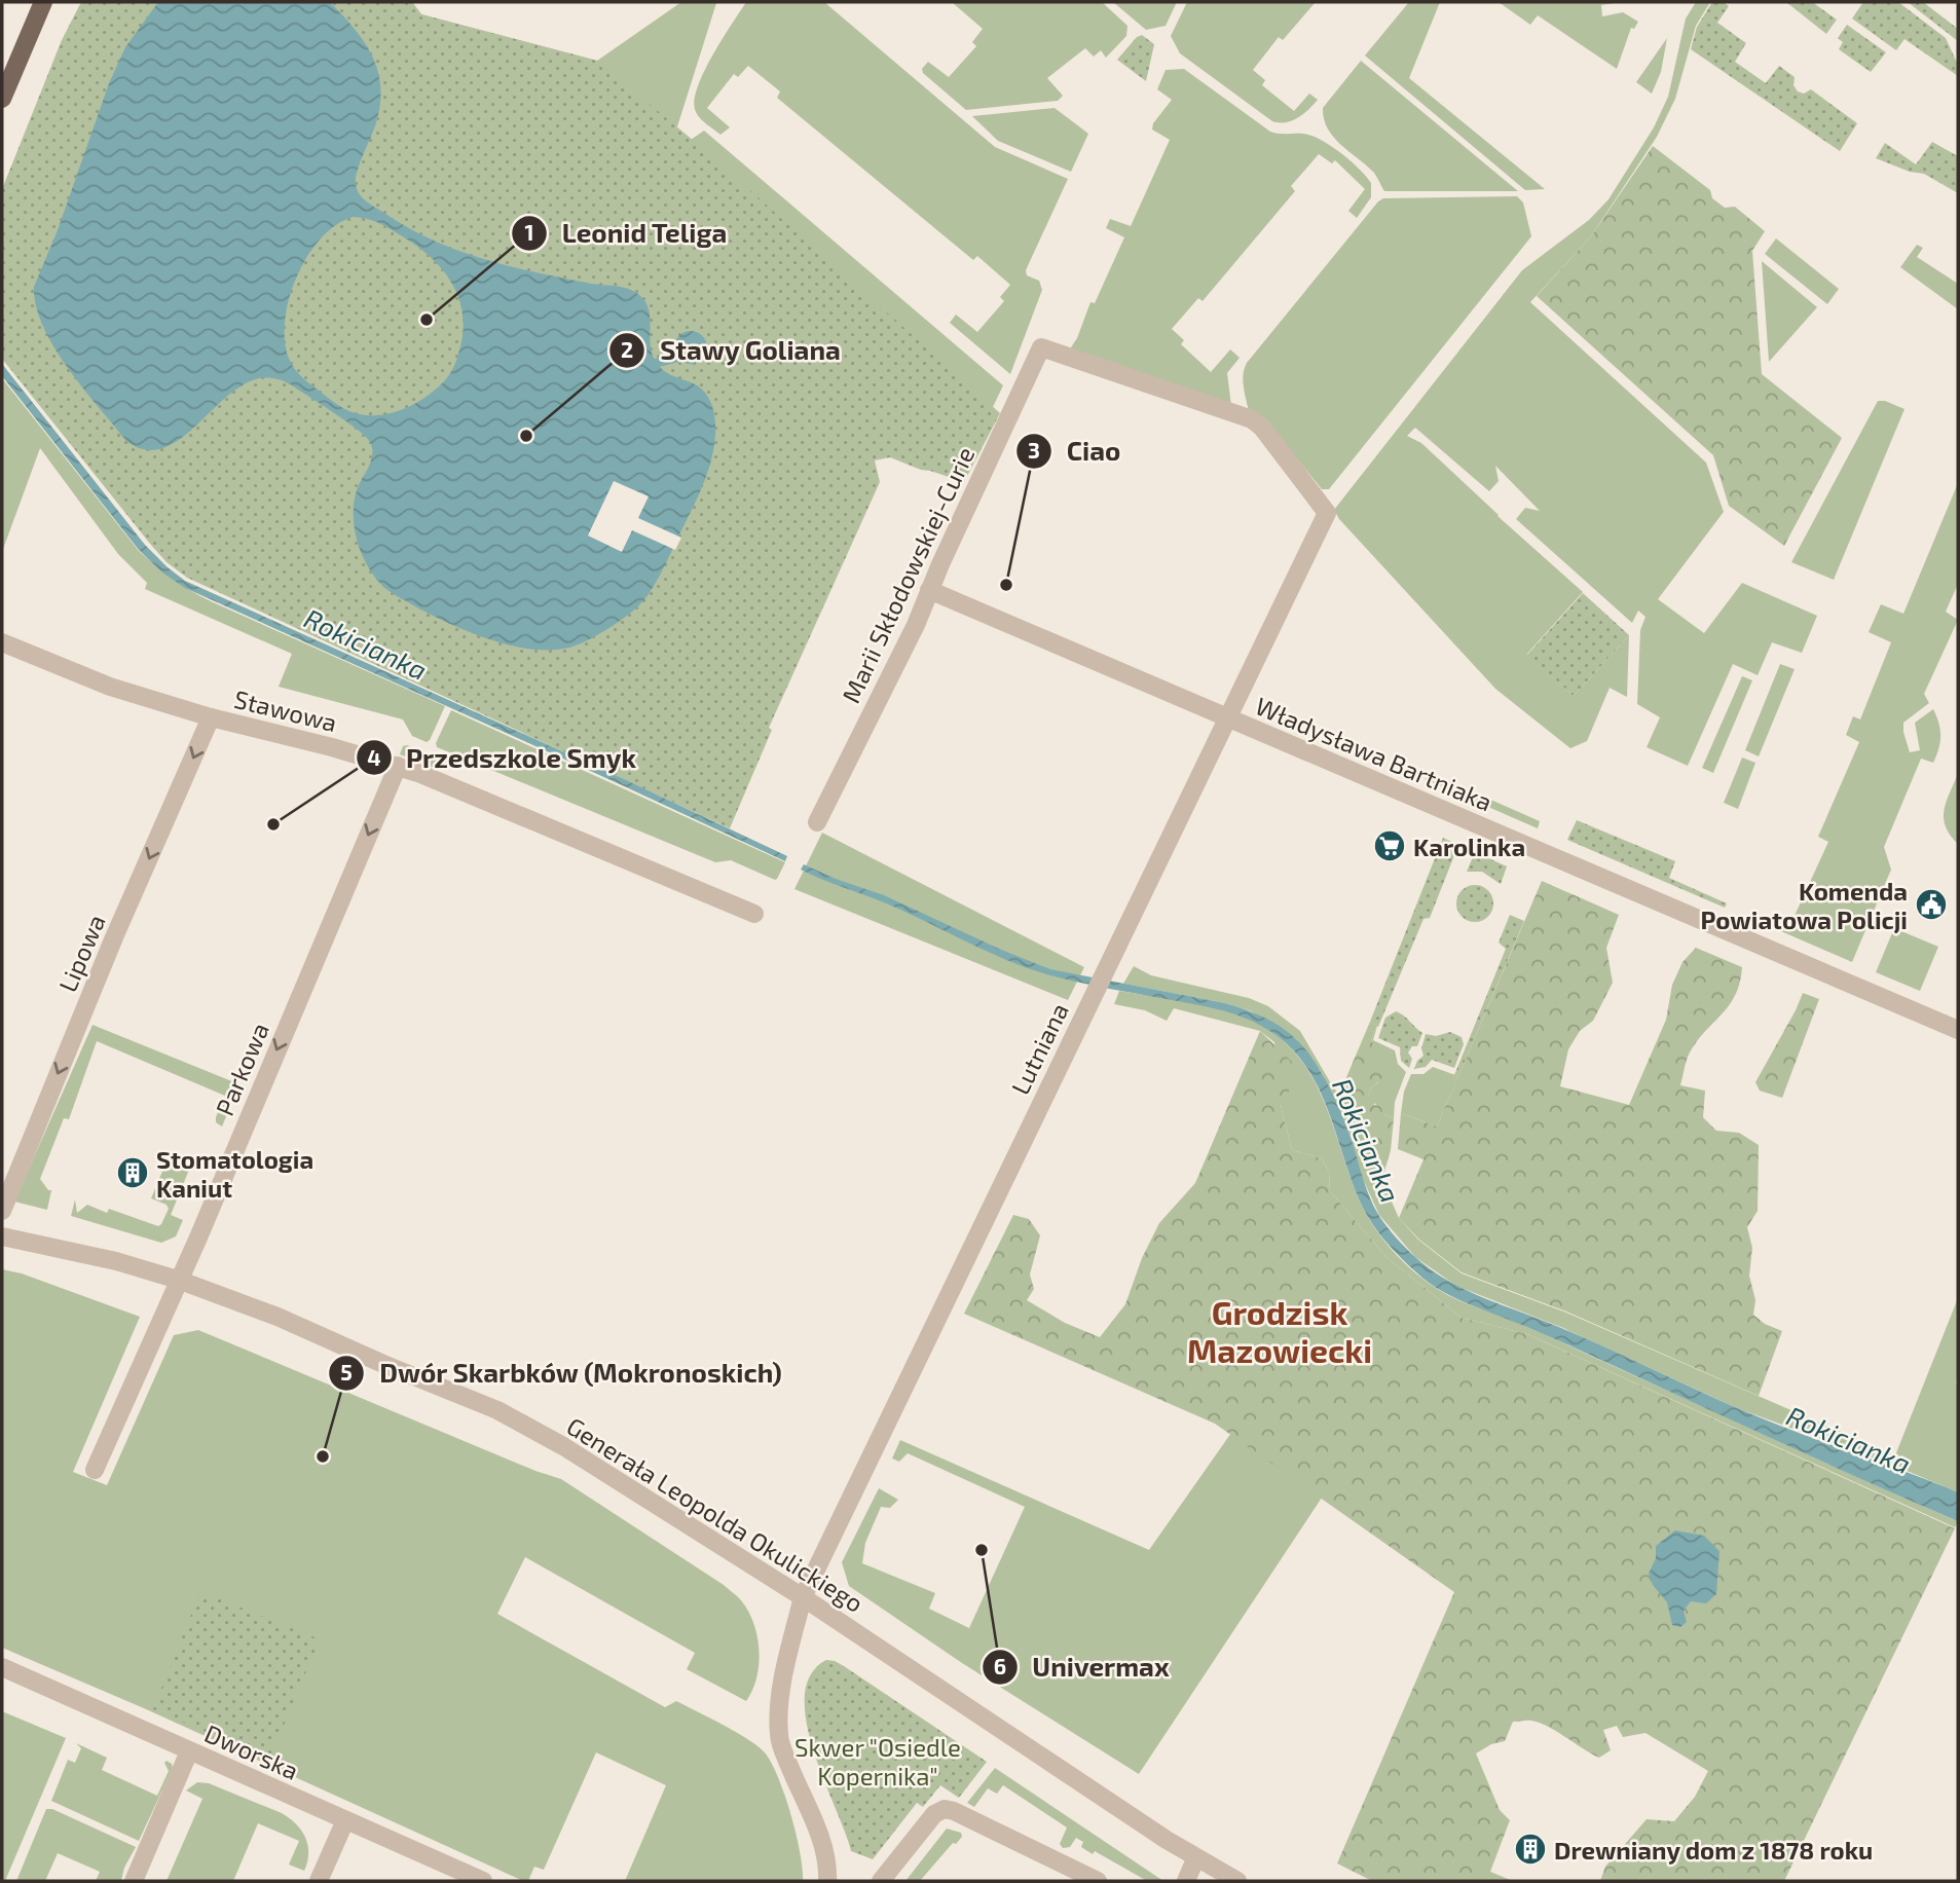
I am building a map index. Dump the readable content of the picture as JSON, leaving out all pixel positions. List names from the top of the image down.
{
  "streets": {
    "street": [
      "Marii Skłodowskiej-Curie",
      "Stawowa",
      "Władysława Bartniaka",
      "Lipowa",
      "Lutniana",
      "Parkowa",
      "Generała Leopolda Okulickiego",
      "Dworska"
    ]
  },
  "crossings": [
    ["Marii Skłodowskiej-Curie", "Władysława Bartniaka"],
    ["Marii Skłodowskiej-Curie", "Lutniana"],
    ["Stawowa", "Lipowa"],
    ["Stawowa", "Parkowa"],
    ["Władysława Bartniaka", "Lutniana"],
    ["Lutniana", "Generała Leopolda Okulickiego"],
    ["Parkowa", "Generała Leopolda Okulickiego"]
  ],
  "one_way": ["Lipowa", "Parkowa"],
  "districts": ["Grodzisk Mazowiecki"],
  "water": ["Rokicianka"],
  "parks": ["Skwer \"Osiedle Kopernika\""],
  "places": {
    "other": [
      "Leonid Teliga",
      "Stawy Goliana",
      "Ciao",
      "Przedszkole Smyk",
      "Dwór Skarbków (Mokronoskich)",
      "Univermax"
    ],
    "supermarket": ["Karolinka"],
    "public building": ["Komenda Powiatowa Policji"],
    "building": ["Stomatologia Kaniut", "Drewniany dom z 1878 roku"]
  }
}
